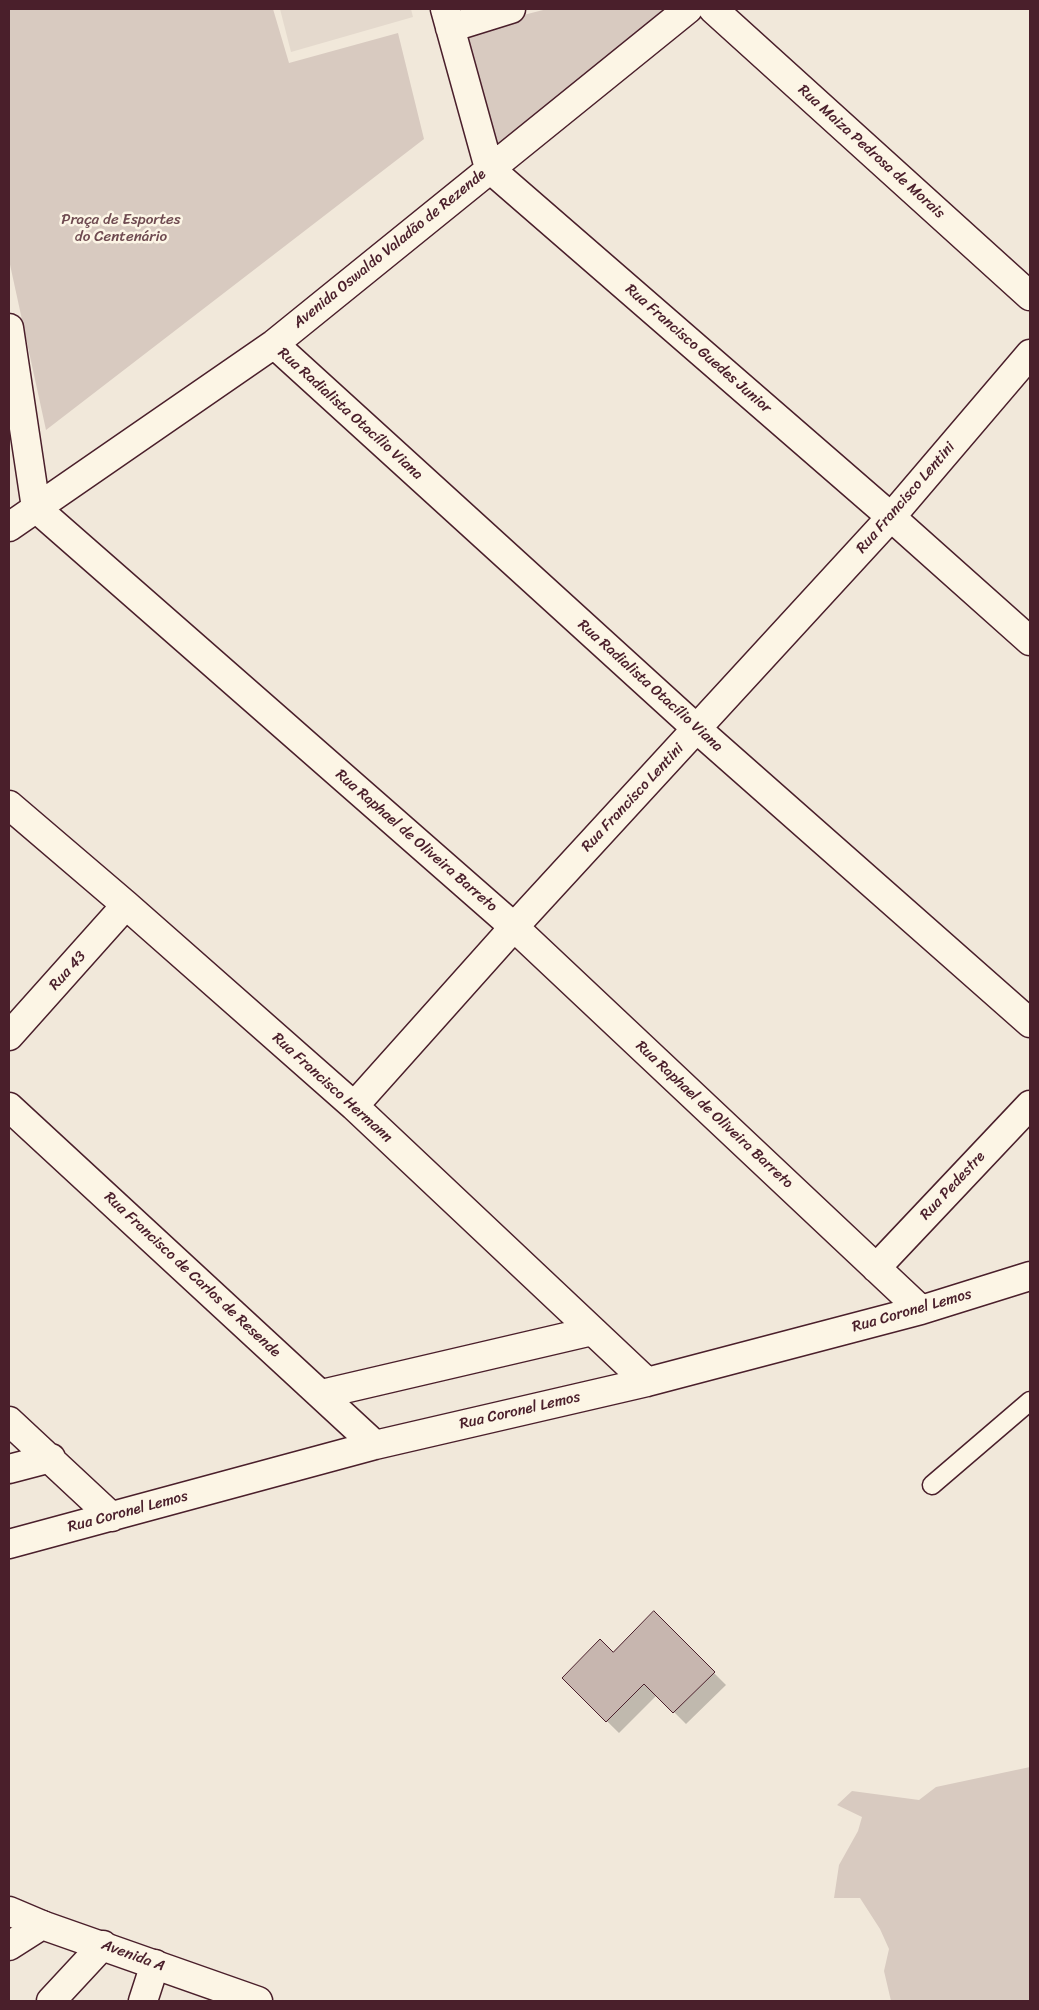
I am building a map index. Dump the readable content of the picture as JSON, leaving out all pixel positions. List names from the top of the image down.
{
  "streets": {
    "street": [
      "Rua Maiza Pedrosa de Morais",
      "Avenida Oswaldo Valadão de Rezende",
      "Rua Francisco Guedes Junior",
      "Rua Radialista Otacílio Viana",
      "Rua Francisco Lentini",
      "Rua Raphael de Oliveira Barreto",
      "Rua 43",
      "Rua Francisco Hermann",
      "Rua Pedestre",
      "Rua Francisco de Carlos de Resende",
      "Rua Coronel Lemos",
      "Avenida A"
    ]
  },
  "crossings": [
    ["Avenida Oswaldo Valadão de Rezende", "Rua Francisco Guedes Junior"],
    ["Avenida Oswaldo Valadão de Rezende", "Rua Radialista Otacílio Viana"],
    ["Avenida Oswaldo Valadão de Rezende", "Rua Raphael de Oliveira Barreto"],
    ["Rua Francisco Guedes Junior", "Rua Francisco Lentini"],
    ["Rua Radialista Otacílio Viana", "Rua Francisco Lentini"],
    ["Rua Francisco Lentini", "Rua Raphael de Oliveira Barreto"],
    ["Rua Francisco Lentini", "Rua Francisco Hermann"],
    ["Rua Raphael de Oliveira Barreto", "Rua Pedestre"],
    ["Rua Raphael de Oliveira Barreto", "Rua Coronel Lemos"],
    ["Rua 43", "Rua Francisco Hermann"],
    ["Rua Francisco Hermann", "Rua Coronel Lemos"],
    ["Rua Francisco de Carlos de Resende", "Rua Coronel Lemos"]
  ],
  "parks": ["Praça de Esportes do Centenário"]
}
